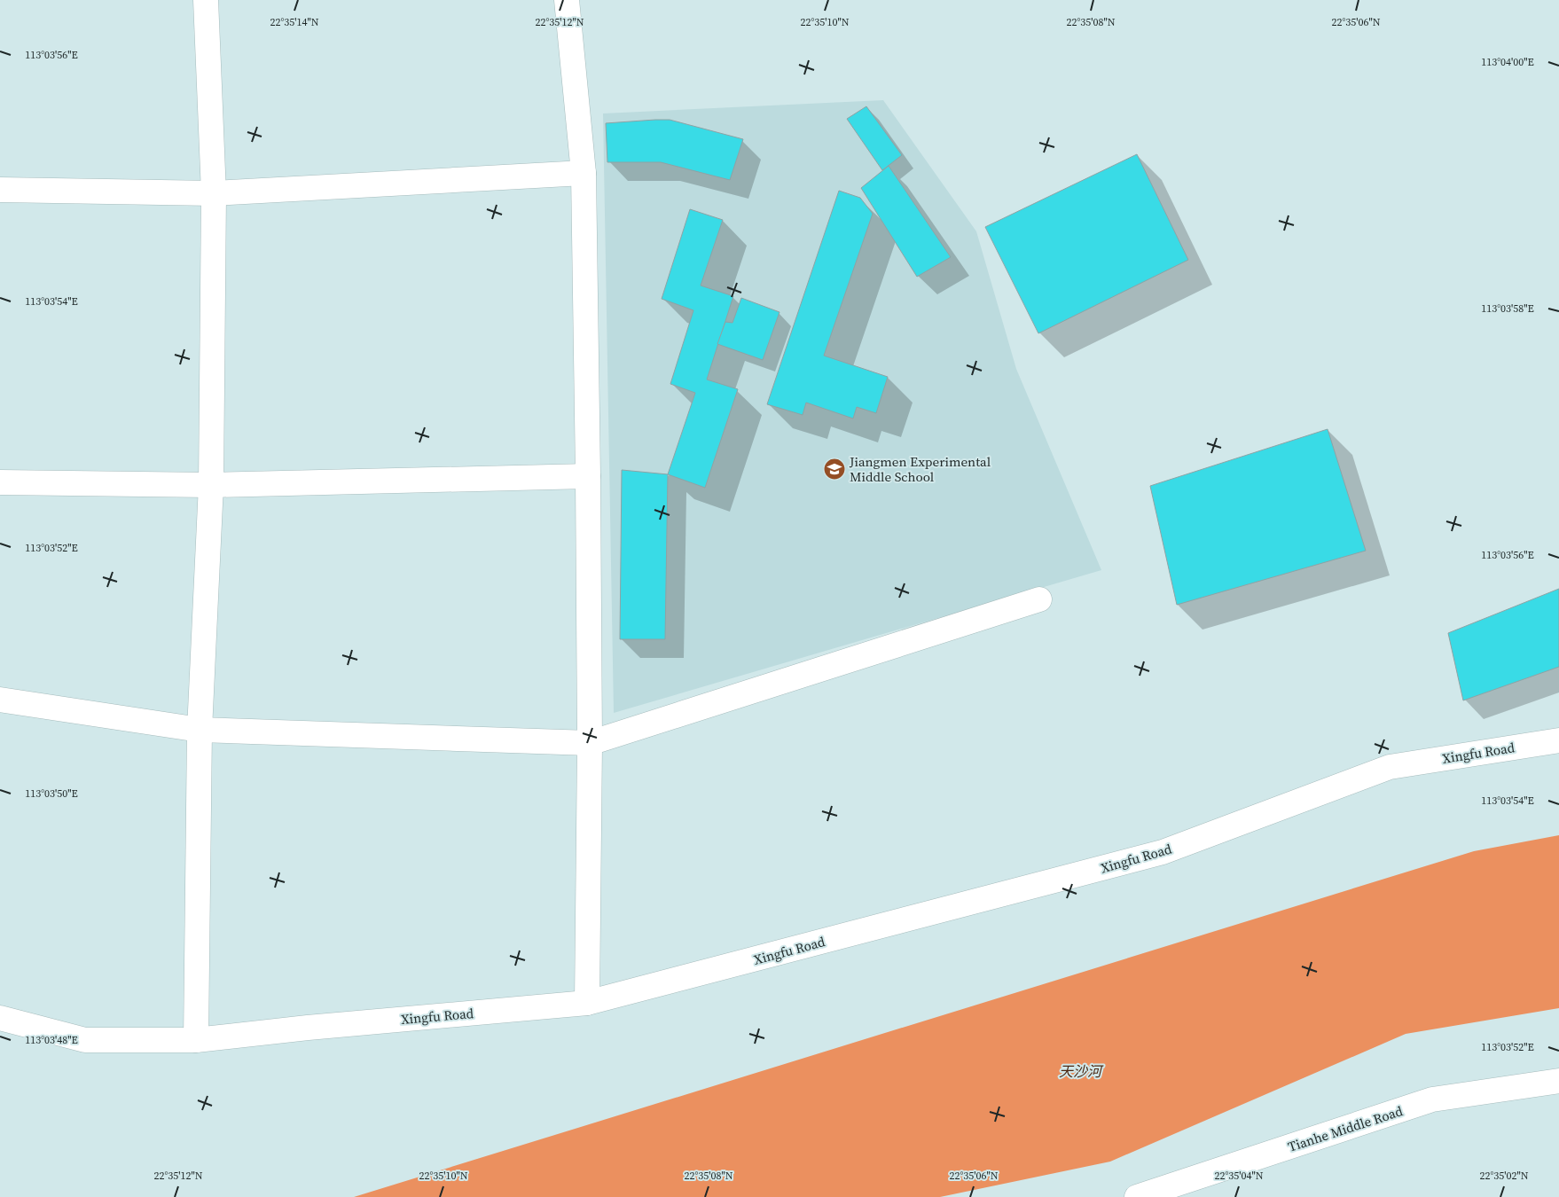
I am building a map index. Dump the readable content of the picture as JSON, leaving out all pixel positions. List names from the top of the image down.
{
  "streets": {
    "street": ["Xingfu Road", "Tianhe Middle Road"]
  },
  "water": ["天沙河"],
  "places": {
    "school or university": ["Jiangmen Experimental Middle School"]
  },
  "coordinates": [
    "22°35'14\"N",
    "22°35'12\"N",
    "22°35'10\"N",
    "22°35'08\"N",
    "22°35'06\"N",
    "113°03'56\"E",
    "113°04'00\"E",
    "113°03'54\"E",
    "113°03'58\"E",
    "113°03'52\"E",
    "113°03'50\"E",
    "113°03'48\"E",
    "22°35'04\"N",
    "22°35'02\"N"
  ]
}
